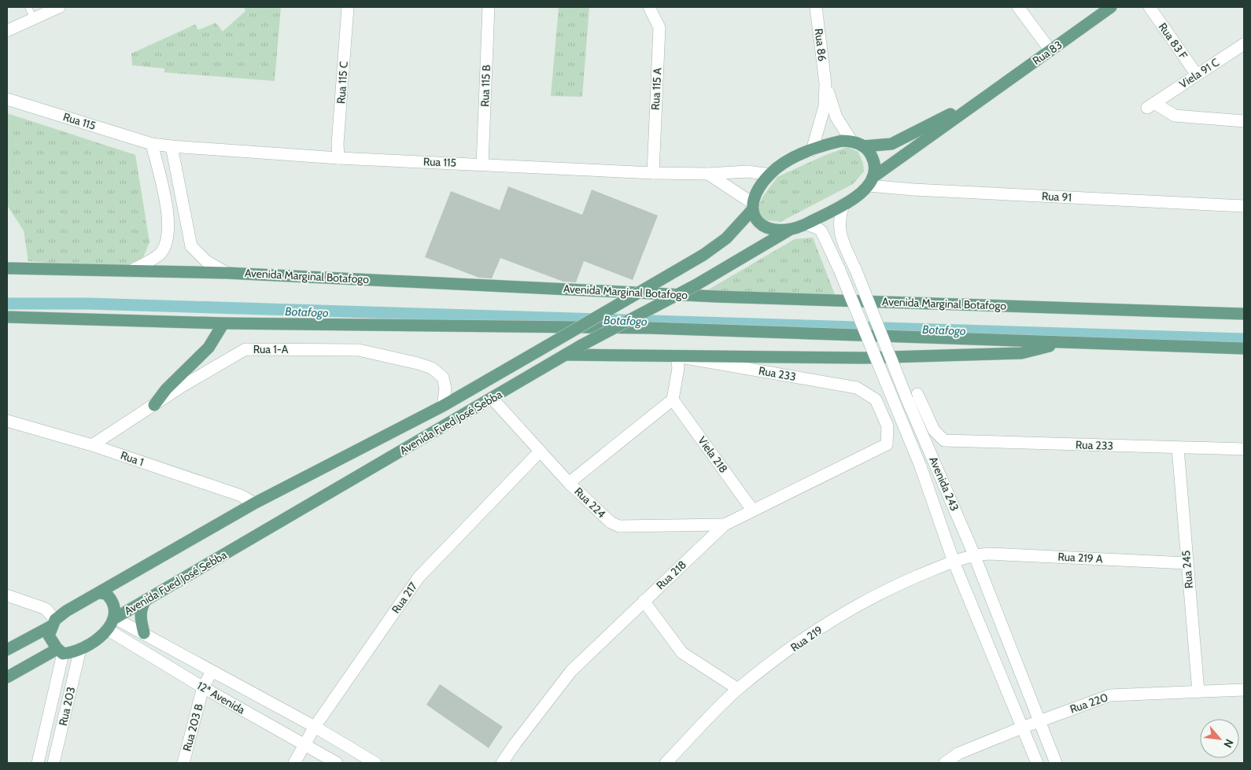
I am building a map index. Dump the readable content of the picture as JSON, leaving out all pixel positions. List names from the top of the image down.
{
  "streets": {
    "main road": ["Rua 83", "Avenida Marginal Botafogo", "Avenida Fued José Sebba"],
    "street": [
      "Rua 83 F",
      "Rua 86",
      "Viela 91 C",
      "Rua 115 C",
      "Rua 115 B",
      "Rua 115 A",
      "Rua 115",
      "Rua 91",
      "Rua 1-A",
      "Rua 233",
      "Viela 218",
      "Rua 1",
      "Avenida 243",
      "Rua 224",
      "Rua 219 A",
      "Rua 245",
      "Rua 218",
      "Rua 217",
      "Rua 219",
      "12ª Avenida",
      "Rua 220",
      "Rua 203",
      "Rua 203 B"
    ]
  },
  "crossings": [
    ["Rua 83 F", "Viela 91 C"],
    ["Rua 86", "Avenida Fued José Sebba"],
    ["Rua 83", "Rua 91"],
    ["Rua 83", "Avenida Fued José Sebba"],
    ["Rua 83", "Avenida 243"],
    ["Rua 115 C", "Rua 115"],
    ["Rua 115 B", "Rua 115"],
    ["Rua 115 A", "Rua 115"],
    ["Rua 115", "Avenida Fued José Sebba"],
    ["Rua 1-A", "Avenida Fued José Sebba"],
    ["Rua 1-A", "Rua 1"],
    ["Rua 233", "Avenida 243"],
    ["Rua 233", "Rua 245"],
    ["Rua 233", "Rua 218"],
    ["Avenida Fued José Sebba", "Rua 1"],
    ["Avenida Fued José Sebba", "Rua 224"],
    ["Avenida Fued José Sebba", "12ª Avenida"],
    ["Viela 218", "Rua 218"],
    ["Avenida 243", "Rua 219 A"],
    ["Avenida 243", "Rua 219"],
    ["Avenida 243", "Rua 220"],
    ["Rua 224", "Rua 218"],
    ["Rua 224", "Rua 217"],
    ["Rua 219 A", "Rua 245"],
    ["Rua 219 A", "Rua 219"],
    ["Rua 245", "Rua 220"],
    ["Rua 217", "12ª Avenida"],
    ["12ª Avenida", "Rua 203 B"]
  ],
  "water": ["Botafogo"],
  "north": "bottom right"
}
